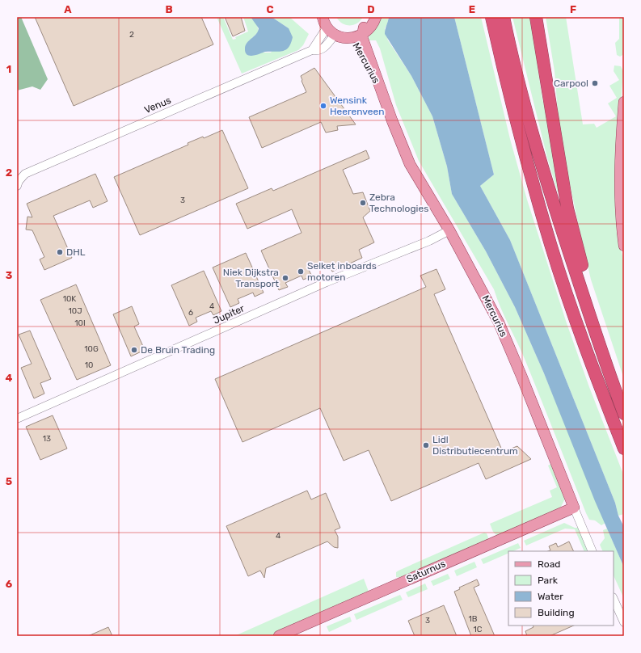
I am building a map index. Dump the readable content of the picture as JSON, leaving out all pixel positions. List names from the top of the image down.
{
  "streets": {
    "main road": ["Mercurius", "Saturnus"],
    "street": ["Venus", "Jupiter"]
  },
  "crossings": [
    ["Mercurius", "Jupiter"],
    ["Mercurius", "Saturnus"]
  ],
  "places": [
    "Carpool",
    "Wensink Heerenveen",
    "Zebra Technologies",
    "DHL",
    "Selket inboards motoren",
    "Niek Dijkstra Transport",
    "De Bruin Trading",
    "Lidl Distributiecentrum"
  ],
  "house_numbers": [
    "2",
    "3",
    "10K",
    "4",
    "10J",
    "6",
    "10I",
    "10G",
    "10",
    "13",
    "4",
    "1B",
    "3",
    "1C"
  ],
  "legend": [
    "Road",
    "Park",
    "Water",
    "Building"
  ],
  "grid": {
    "columns": [
      "A",
      "B",
      "C",
      "D",
      "E",
      "F"
    ],
    "rows": [
      "1",
      "2",
      "3",
      "4",
      "5",
      "6"
    ]
  }
}
